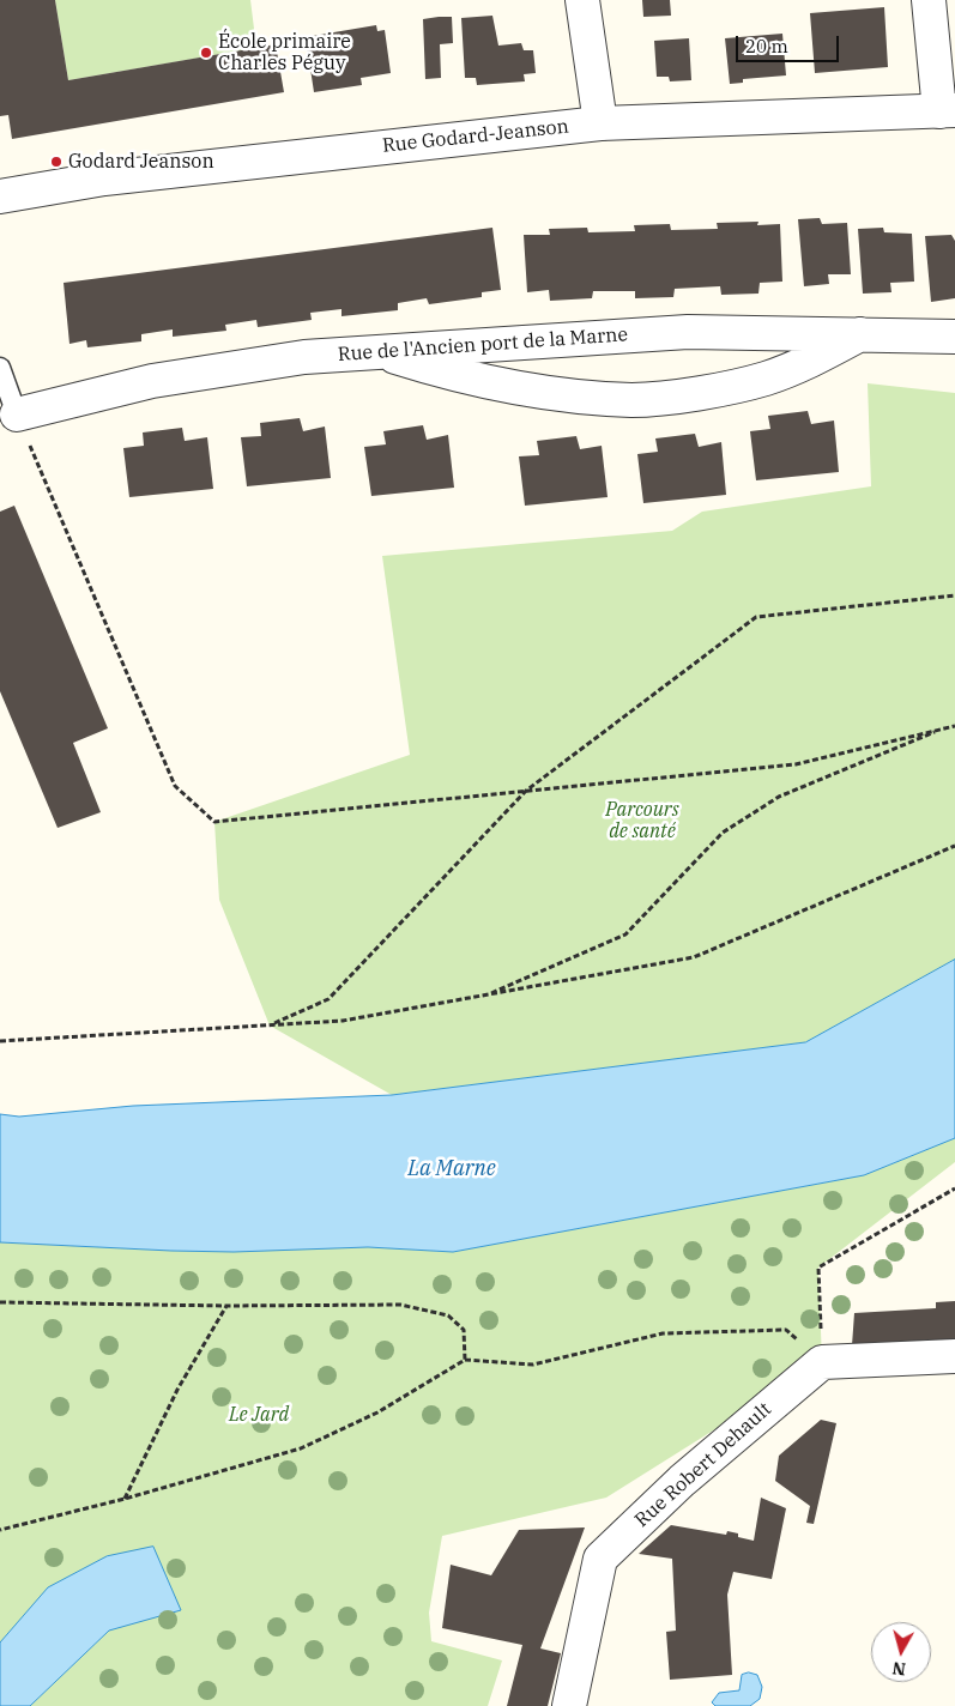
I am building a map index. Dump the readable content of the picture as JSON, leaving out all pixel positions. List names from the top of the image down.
{
  "streets": {
    "street": ["Rue Godard-Jeanson", "Rue de l'Ancien port de la Marne", "Rue Robert Dehault"]
  },
  "water": ["La Marne"],
  "parks": ["Parcours de santé", "Le Jard"],
  "places": ["École primaire Charles Péguy", "Godard Jeanson"],
  "scale_bar": "20 m",
  "north": "bottom"
}
